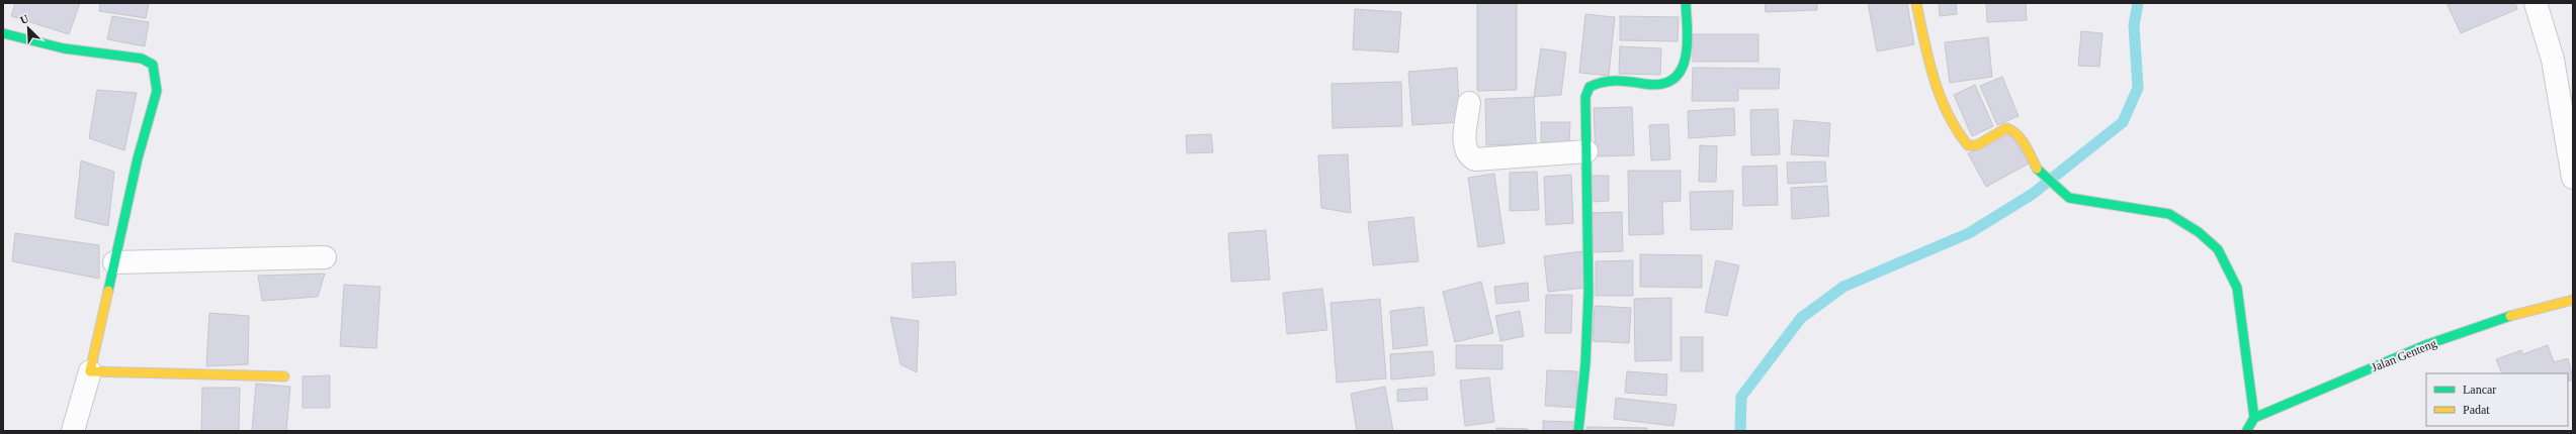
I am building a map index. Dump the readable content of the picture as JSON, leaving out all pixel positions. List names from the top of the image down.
{
  "streets": {
    "street": ["Jalan Genteng"]
  },
  "legend": ["Lancar", "Padat"],
  "north": "top left"
}
